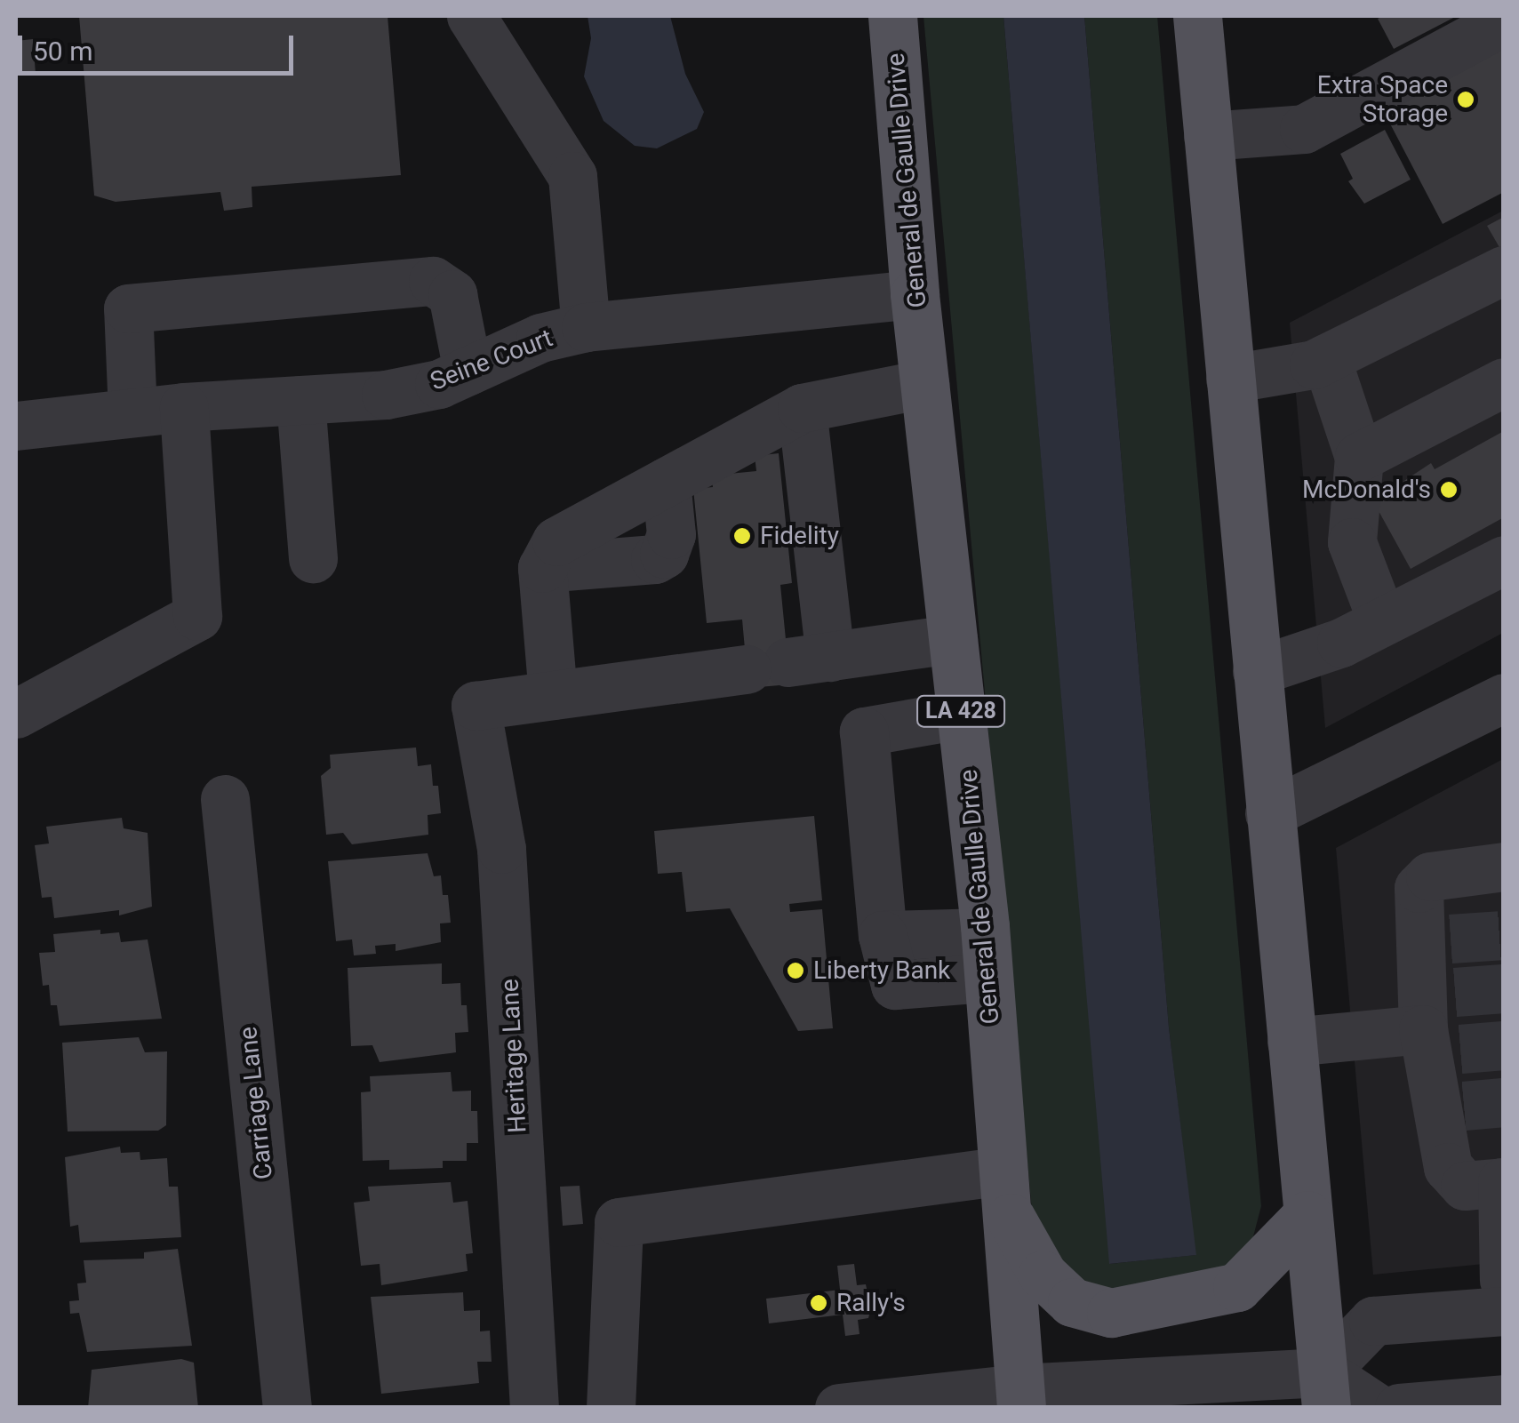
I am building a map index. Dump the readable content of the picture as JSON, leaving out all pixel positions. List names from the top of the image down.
{
  "streets": {
    "main road": ["General de Gaulle Drive", "LA 428"],
    "street": ["Seine Court", "Heritage Lane", "Carriage Lane"]
  },
  "crossings": [
    ["General de Gaulle Drive", "Seine Court"]
  ],
  "places": [
    "Extra Space Storage",
    "McDonald's",
    "Fidelity",
    "Liberty Bank",
    "Rally's"
  ],
  "scale_bar": "50 m"
}
